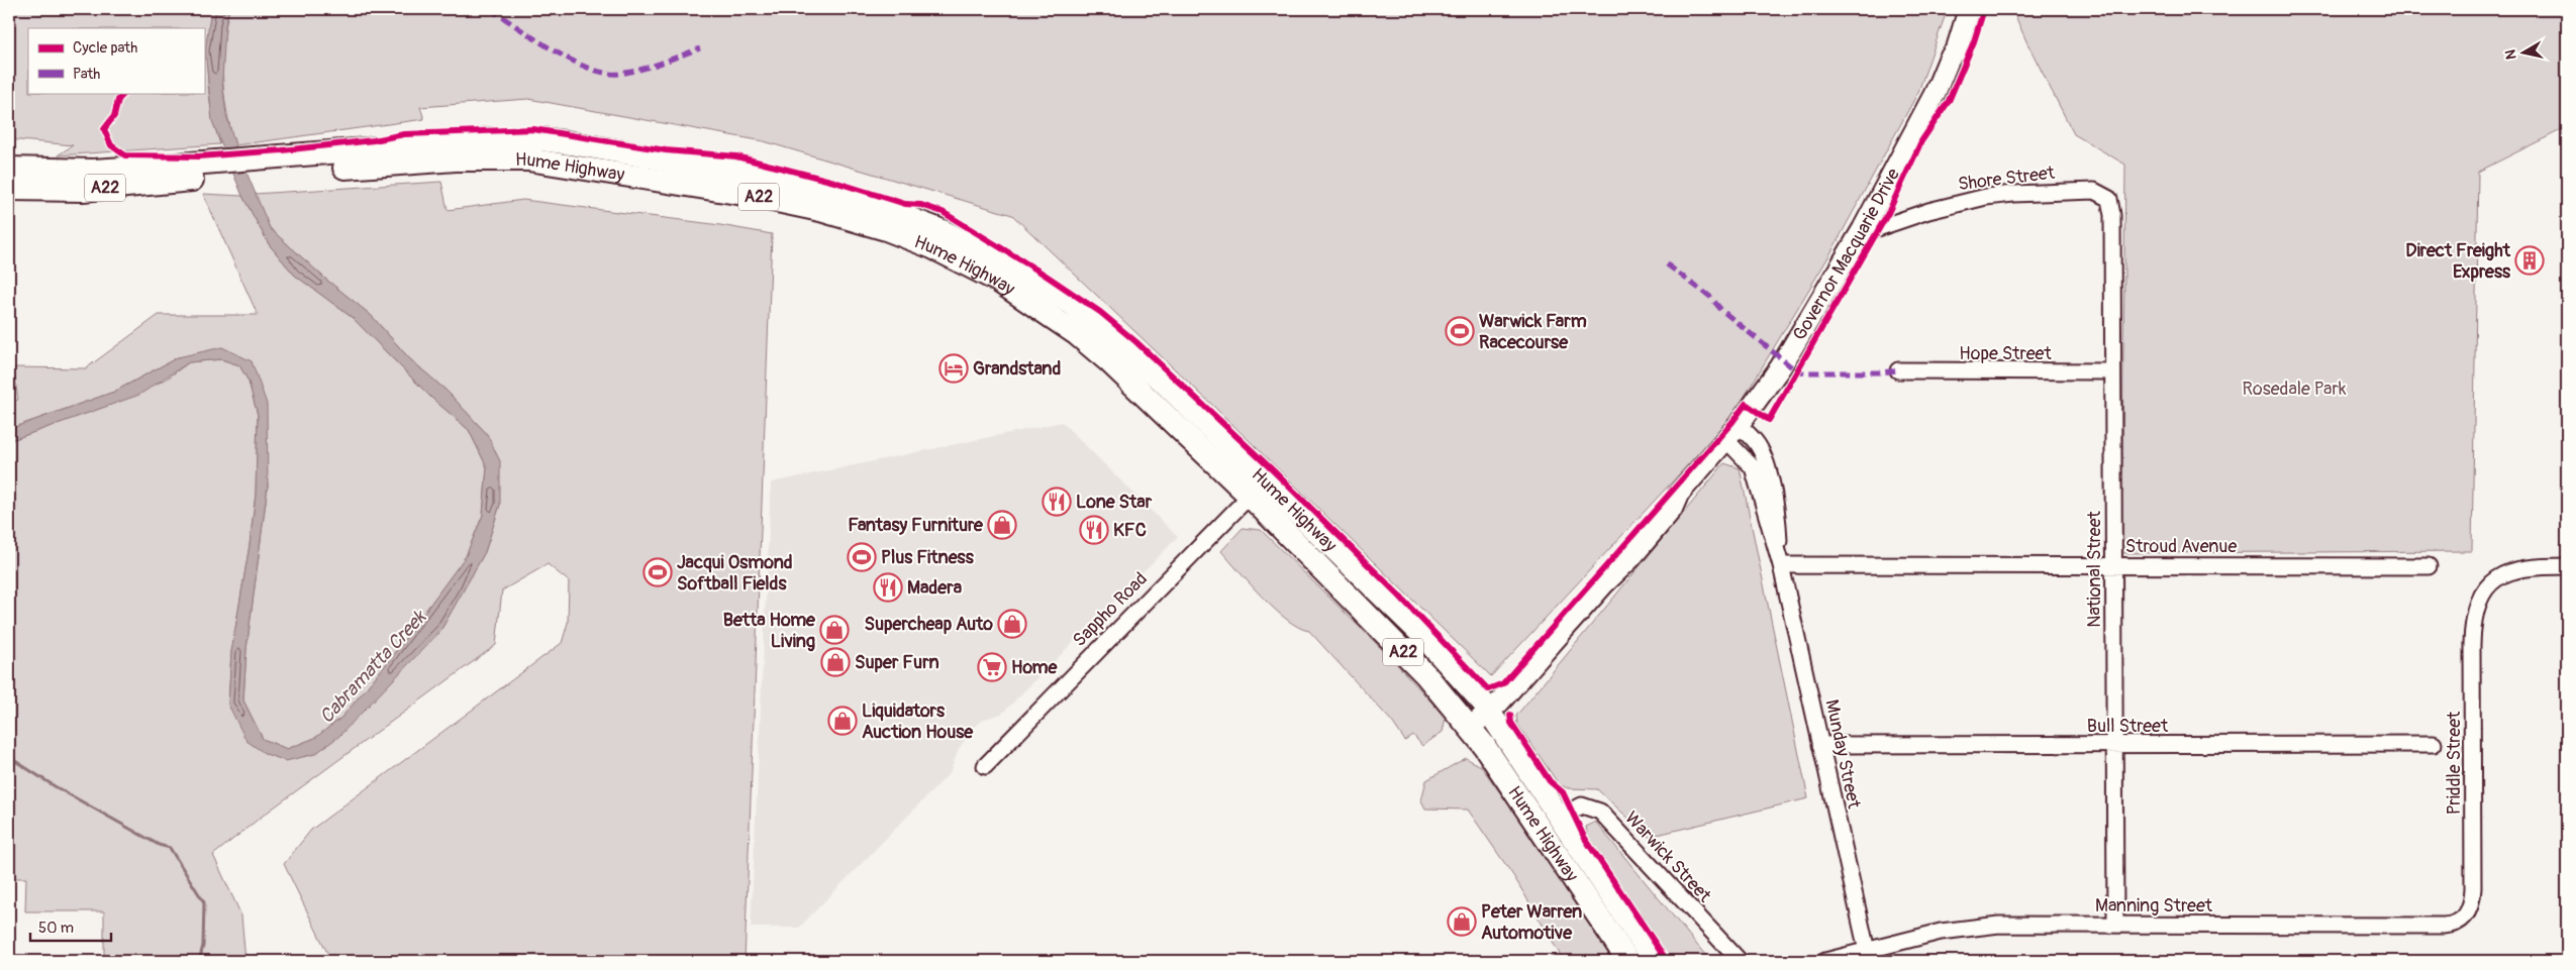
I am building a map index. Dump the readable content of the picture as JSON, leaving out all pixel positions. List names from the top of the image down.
{
  "streets": {
    "highway": ["Hume Highway", "A22"],
    "main road": ["Governor Macquarie Drive"],
    "street": [
      "Shore Street",
      "Hope Street",
      "Stroud Avenue",
      "National Street",
      "Sappho Road",
      "Bull Street",
      "Munday Street",
      "Priddle Street",
      "Warwick Street",
      "Manning Street"
    ]
  },
  "crossings": [
    ["Hume Highway", "Governor Macquarie Drive"],
    ["Hume Highway", "Sappho Road"],
    ["Hume Highway", "Warwick Street"],
    ["Shore Street", "Governor Macquarie Drive"],
    ["Shore Street", "National Street"],
    ["Governor Macquarie Drive", "Munday Street"],
    ["Hope Street", "National Street"],
    ["Stroud Avenue", "National Street"],
    ["Stroud Avenue", "Munday Street"],
    ["National Street", "Bull Street"],
    ["National Street", "Manning Street"],
    ["Bull Street", "Munday Street"],
    ["Munday Street", "Manning Street"],
    ["Priddle Street", "Manning Street"]
  ],
  "water": ["Cabramatta Creek"],
  "parks": ["Rosedale Park"],
  "places": {
    "building": ["Direct Freight Express"],
    "sports": ["Warwick Farm Racecourse", "Plus Fitness", "Jacqui Osmond Softball Fields"],
    "hotel": ["Grandstand"],
    "restaurant": ["Lone Star", "KFC", "Madera"],
    "shop": [
      "Fantasy Furniture",
      "Supercheap Auto",
      "Betta Home Living",
      "Super Furn",
      "Liquidators Auction House",
      "Peter Warren Automotive"
    ],
    "supermarket": ["Home"]
  },
  "legend": ["Cycle path", "Path"],
  "scale_bar": "50 m",
  "north": "left"
}
